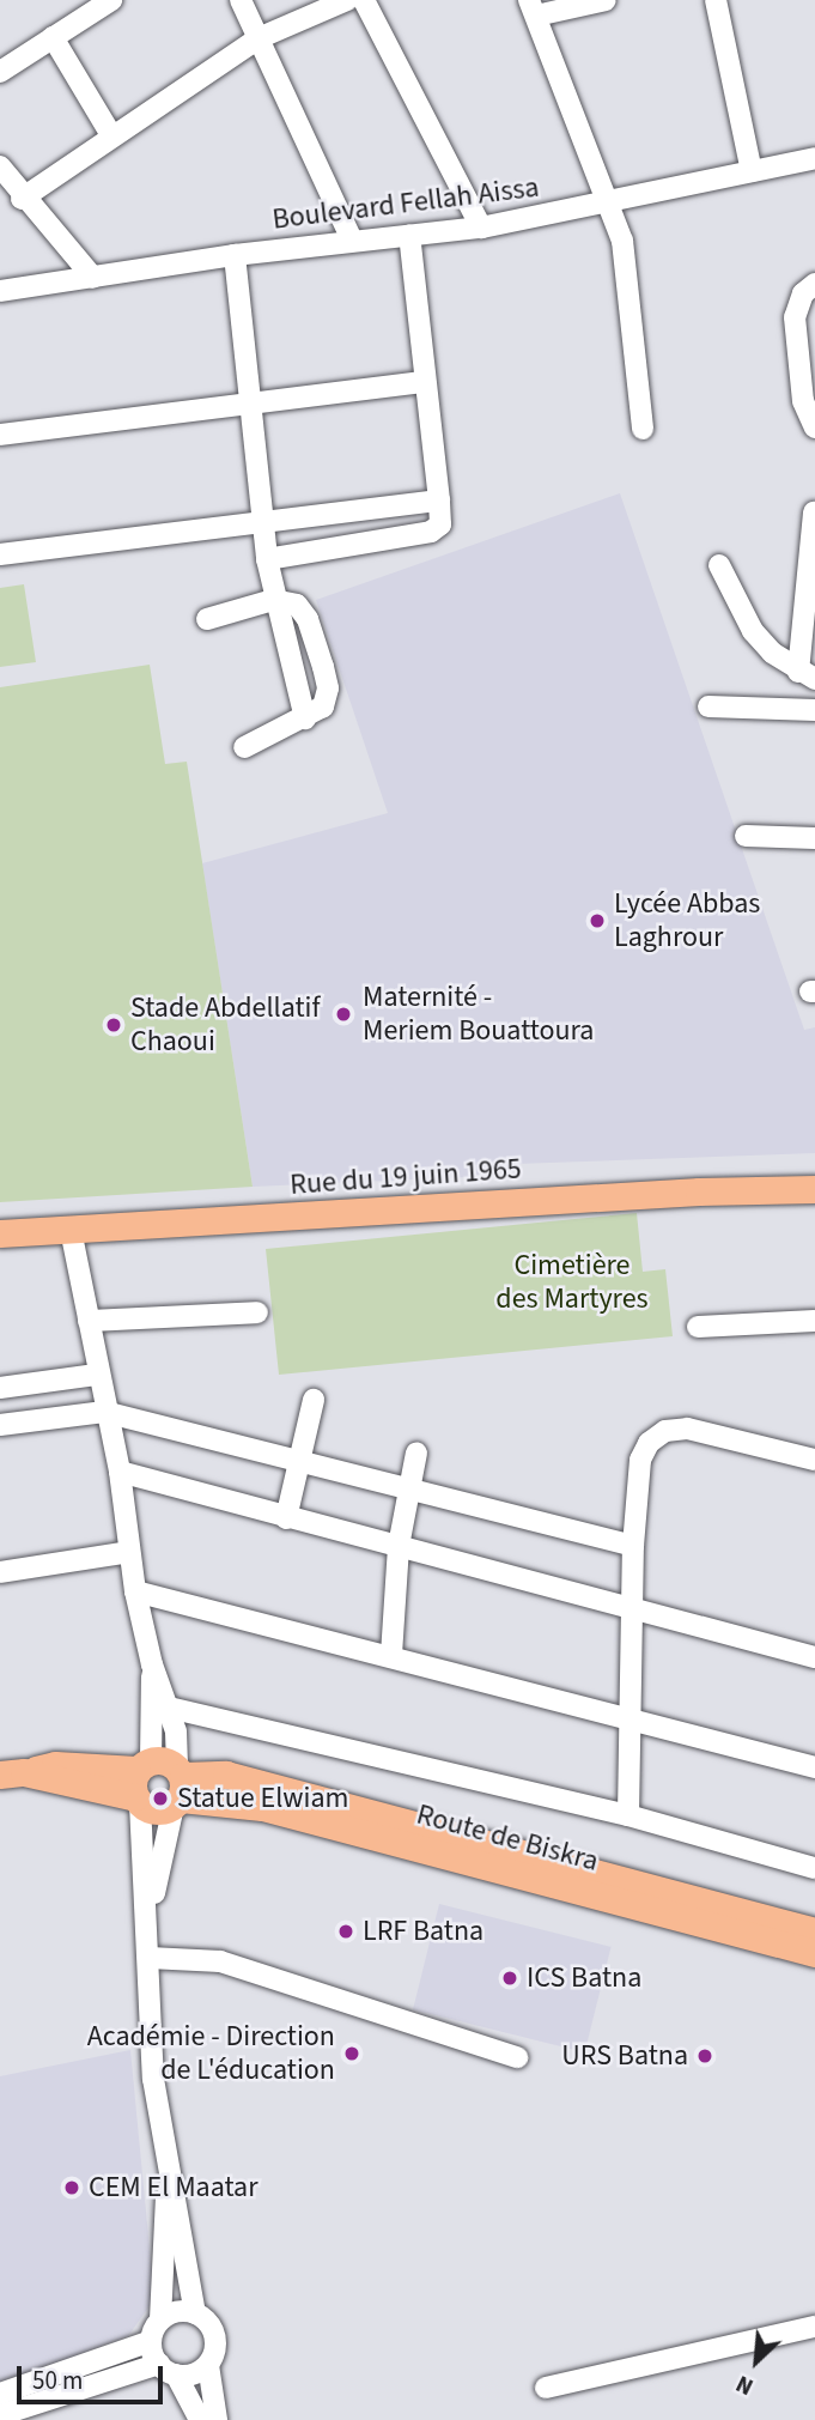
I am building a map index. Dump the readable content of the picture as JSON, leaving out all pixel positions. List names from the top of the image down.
{
  "streets": {
    "main road": ["Rue du 19 juin 1965", "Route de Biskra"],
    "street": ["Boulevard Fellah Aissa"]
  },
  "parks": ["Cimetière des Martyres"],
  "places": [
    "Lycée Abbas Laghrour",
    "Maternité - Meriem Bouattoura",
    "Stade Abdellatif Chaoui",
    "Statue Elwiam",
    "LRF Batna",
    "ICS Batna",
    "Académie - Direction de L'éducation",
    "URS Batna",
    "CEM El Maatar"
  ],
  "scale_bar": "50 m",
  "north": "bottom left"
}
